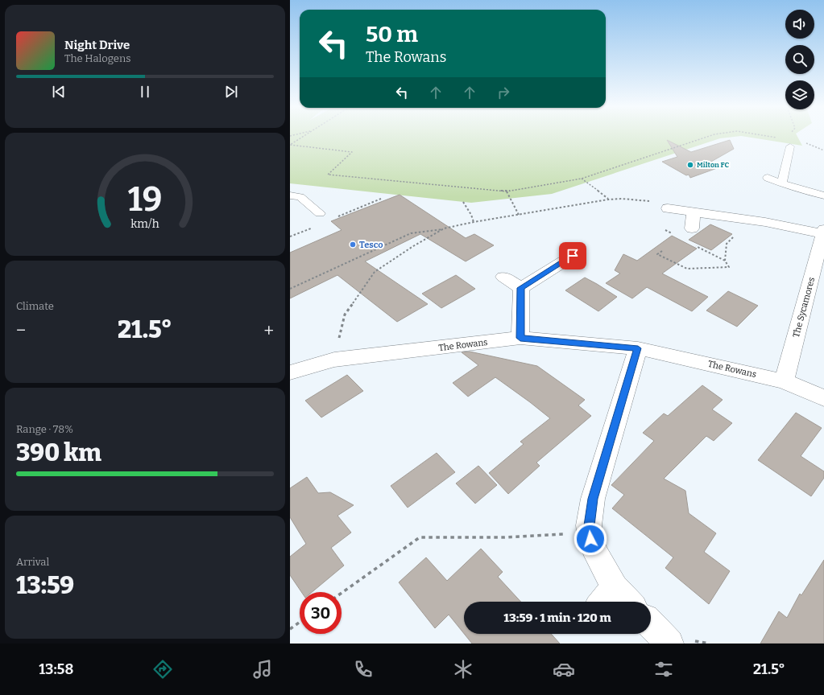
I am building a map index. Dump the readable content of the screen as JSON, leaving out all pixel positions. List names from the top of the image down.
{
  "streets": {
    "street": ["The Sycamores", "The Rowans"]
  },
  "crossings": [
    ["The Sycamores", "The Rowans"]
  ],
  "places": ["Milton FC", "Tesco"],
  "page": {
    "turn": ["50 m", "The Rowans"],
    "song": ["Night Drive", "The Halogens"],
    "tile": [
      "Climate",
      ["Range · 78%", "390 km"],
      ["Arrival", "13:59"]
    ],
    "heat": ["−", "21.5°", "+"],
    "limit": "30",
    "trip": "13:59 · 1 min · 120 m",
    "tabs": ["13:58", "21.5°"],
    "gauge": ["19", "km/h"]
  }
}
